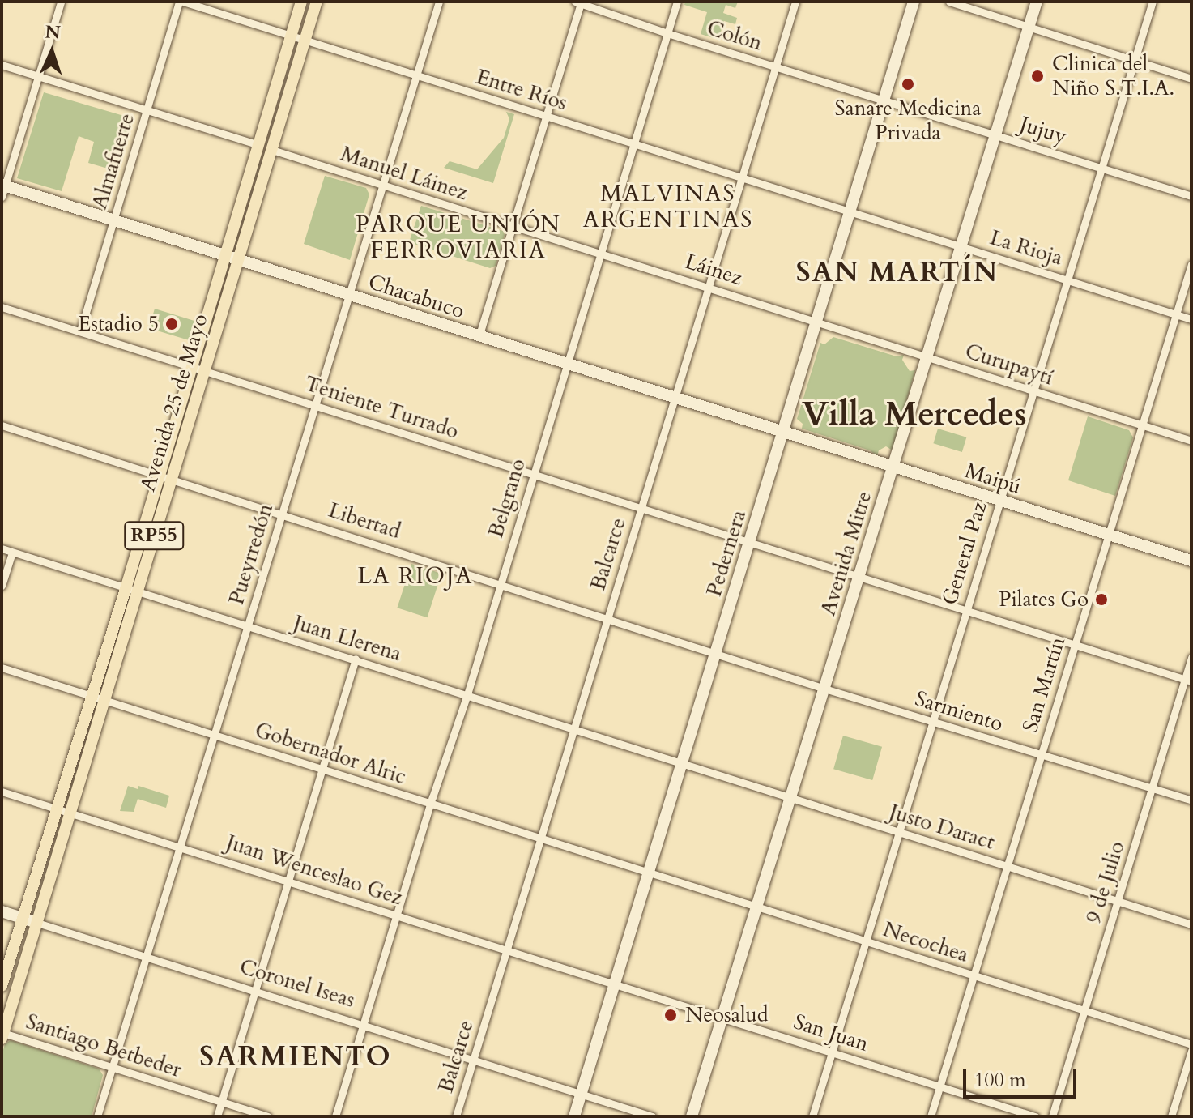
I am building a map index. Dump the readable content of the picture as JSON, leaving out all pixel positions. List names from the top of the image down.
{
  "streets": {
    "main road": ["Avenida 25 de Mayo", "RP55"],
    "street": [
      "Colón",
      "Entre Ríos",
      "Jujuy",
      "Almafuerte",
      "Manuel Láinez",
      "La Rioja",
      "Láinez",
      "Chacabuco",
      "Curupaytí",
      "Teniente Turrado",
      "Maipú",
      "Belgrano",
      "Libertad",
      "Pedernera",
      "Avenida Mitre",
      "General Paz",
      "Pueyrredón",
      "Balcarce",
      "Juan Llerena",
      "San Martín",
      "Sarmiento",
      "Gobernador Alric",
      "Justo Daract",
      "Juan Wenceslao Gez",
      "9 de Julio",
      "Necochea",
      "Coronel Iseas",
      "San Juan",
      "Santiago Betbeder"
    ]
  },
  "crossings": [
    ["Colón", "Jujuy"],
    ["Colón", "Belgrano"],
    ["Colón", "Pedernera"],
    ["Colón", "Balcarce"],
    ["Entre Ríos", "Almafuerte"],
    ["Entre Ríos", "La Rioja"],
    ["Entre Ríos", "Avenida 25 de Mayo"],
    ["Entre Ríos", "Belgrano"],
    ["Entre Ríos", "Pedernera"],
    ["Entre Ríos", "Pueyrredón"],
    ["Entre Ríos", "Balcarce"],
    ["Jujuy", "Pedernera"],
    ["Jujuy", "Avenida Mitre"],
    ["Jujuy", "General Paz"],
    ["Almafuerte", "Chacabuco"],
    ["Almafuerte", "Teniente Turrado"],
    ["Manuel Láinez", "Láinez"],
    ["Manuel Láinez", "Avenida 25 de Mayo"],
    ["Manuel Láinez", "Belgrano"],
    ["Manuel Láinez", "Pueyrredón"],
    ["La Rioja", "Pedernera"],
    ["La Rioja", "Avenida Mitre"],
    ["La Rioja", "General Paz"],
    ["La Rioja", "San Martín"],
    ["Láinez", "Curupaytí"],
    ["Láinez", "Belgrano"],
    ["Láinez", "Pedernera"],
    ["Láinez", "Balcarce"],
    ["Chacabuco", "Avenida 25 de Mayo"],
    ["Chacabuco", "Maipú"],
    ["Chacabuco", "Belgrano"],
    ["Chacabuco", "Pedernera"],
    ["Chacabuco", "Pueyrredón"],
    ["Chacabuco", "Balcarce"],
    ["Curupaytí", "Pedernera"],
    ["Curupaytí", "Avenida Mitre"],
    ["Curupaytí", "General Paz"],
    ["Curupaytí", "San Martín"],
    ["Avenida 25 de Mayo", "Teniente Turrado"],
    ["Avenida 25 de Mayo", "Libertad"],
    ["Avenida 25 de Mayo", "Juan Llerena"],
    ["Avenida 25 de Mayo", "Gobernador Alric"],
    ["Avenida 25 de Mayo", "Juan Wenceslao Gez"],
    ["Avenida 25 de Mayo", "Coronel Iseas"],
    ["Avenida 25 de Mayo", "Santiago Betbeder"],
    ["Teniente Turrado", "Belgrano"],
    ["Teniente Turrado", "Pedernera"],
    ["Teniente Turrado", "Avenida Mitre"],
    ["Teniente Turrado", "General Paz"],
    ["Teniente Turrado", "Pueyrredón"],
    ["Teniente Turrado", "Balcarce"],
    ["Teniente Turrado", "San Martín"],
    ["Teniente Turrado", "9 de Julio"],
    ["Maipú", "Pedernera"],
    ["Maipú", "Avenida Mitre"],
    ["Maipú", "General Paz"],
    ["Maipú", "San Martín"],
    ["Belgrano", "Libertad"],
    ["Belgrano", "Juan Llerena"],
    ["Belgrano", "Gobernador Alric"],
    ["Belgrano", "Juan Wenceslao Gez"],
    ["Belgrano", "Coronel Iseas"],
    ["Libertad", "Pedernera"],
    ["Libertad", "Pueyrredón"],
    ["Libertad", "Balcarce"],
    ["Libertad", "Sarmiento"],
    ["Pedernera", "Juan Llerena"],
    ["Pedernera", "Sarmiento"],
    ["Pedernera", "Gobernador Alric"],
    ["Pedernera", "Justo Daract"],
    ["Pedernera", "Juan Wenceslao Gez"],
    ["Pedernera", "Necochea"],
    ["Pedernera", "Coronel Iseas"],
    ["Pedernera", "San Juan"],
    ["Avenida Mitre", "Sarmiento"],
    ["Avenida Mitre", "Justo Daract"],
    ["Avenida Mitre", "Necochea"],
    ["Avenida Mitre", "San Juan"],
    ["General Paz", "Sarmiento"],
    ["General Paz", "Justo Daract"],
    ["General Paz", "Necochea"],
    ["General Paz", "San Juan"],
    ["Pueyrredón", "Juan Llerena"],
    ["Pueyrredón", "Gobernador Alric"],
    ["Pueyrredón", "Juan Wenceslao Gez"],
    ["Pueyrredón", "Coronel Iseas"],
    ["Pueyrredón", "Santiago Betbeder"],
    ["Balcarce", "Juan Llerena"],
    ["Balcarce", "Gobernador Alric"],
    ["Balcarce", "Juan Wenceslao Gez"],
    ["Balcarce", "Coronel Iseas"],
    ["Juan Llerena", "Justo Daract"],
    ["San Martín", "Sarmiento"],
    ["San Martín", "Justo Daract"],
    ["San Martín", "Necochea"],
    ["San Martín", "San Juan"],
    ["Sarmiento", "9 de Julio"],
    ["Gobernador Alric", "Necochea"],
    ["Justo Daract", "9 de Julio"],
    ["Juan Wenceslao Gez", "San Juan"],
    ["9 de Julio", "Necochea"]
  ],
  "districts": [
    "MALVINAS ARGENTINAS",
    "PARQUE UNIÓN FERROVIARIA",
    "SAN MARTÍN",
    "Villa Mercedes",
    "LA RIOJA",
    "SARMIENTO"
  ],
  "places": [
    "Clinica del Niño S.T.I.A.",
    "Sanare Medicina Privada",
    "Estadio 5",
    "Pilates Go",
    "Neosalud"
  ],
  "scale_bar": "100 m",
  "north": "top"
}
